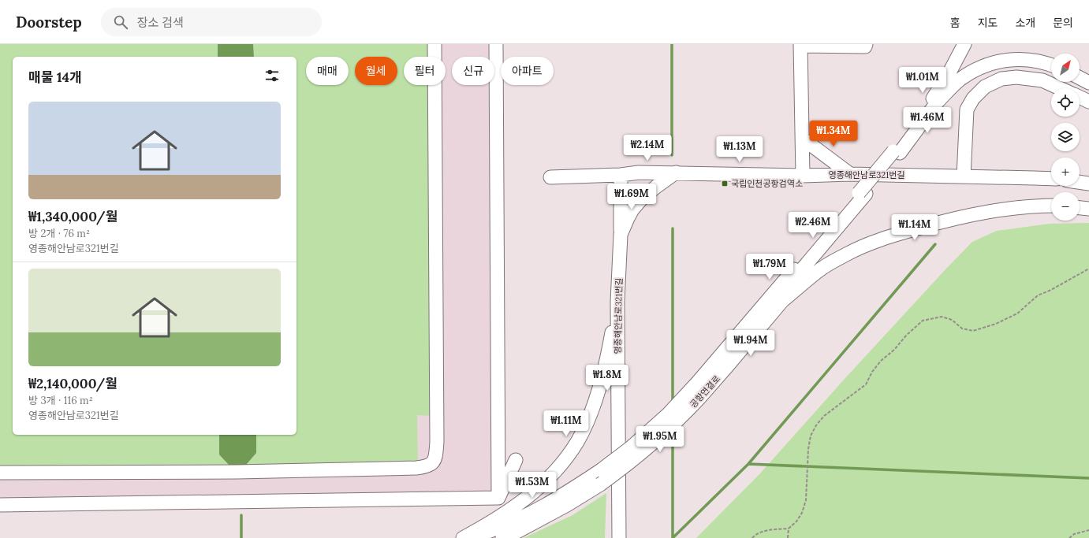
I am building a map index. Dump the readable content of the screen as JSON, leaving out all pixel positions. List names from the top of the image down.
{
  "streets": {
    "street": ["영종해안남로321번길", "공항연결로"]
  },
  "places": {
    "transit": ["국립인천공항검역소"]
  },
  "north": "top right",
  "page": {
    "header": "Doorstep",
    "search": "장소 검색",
    "nav": [
      "홈",
      "지도",
      "소개",
      "문의"
    ],
    "map_buttons": ["+", "−"],
    "chip": [
      "매매",
      "월세",
      "필터",
      "신규",
      "아파트"
    ],
    "heading": "매물 14개",
    "price": [
      "₩1.01M",
      "₩1.46M",
      "₩1.34M",
      "₩2.14M",
      "₩1.13M",
      "₩1.69M",
      "₩2.46M",
      "₩1.14M",
      "₩1.79M",
      "₩1.94M",
      "₩1.8M",
      "₩1.11M",
      "₩1.95M",
      "₩1.53M"
    ],
    "list": [
      {
        "name": "₩1,340,000/월",
        "note": "방 2개 · 76 m² · 영종해안남로321번길"
      },
      {
        "name": "₩2,140,000/월",
        "note": "방 3개 · 116 m² · 영종해안남로321번길"
      }
    ]
  }
}
